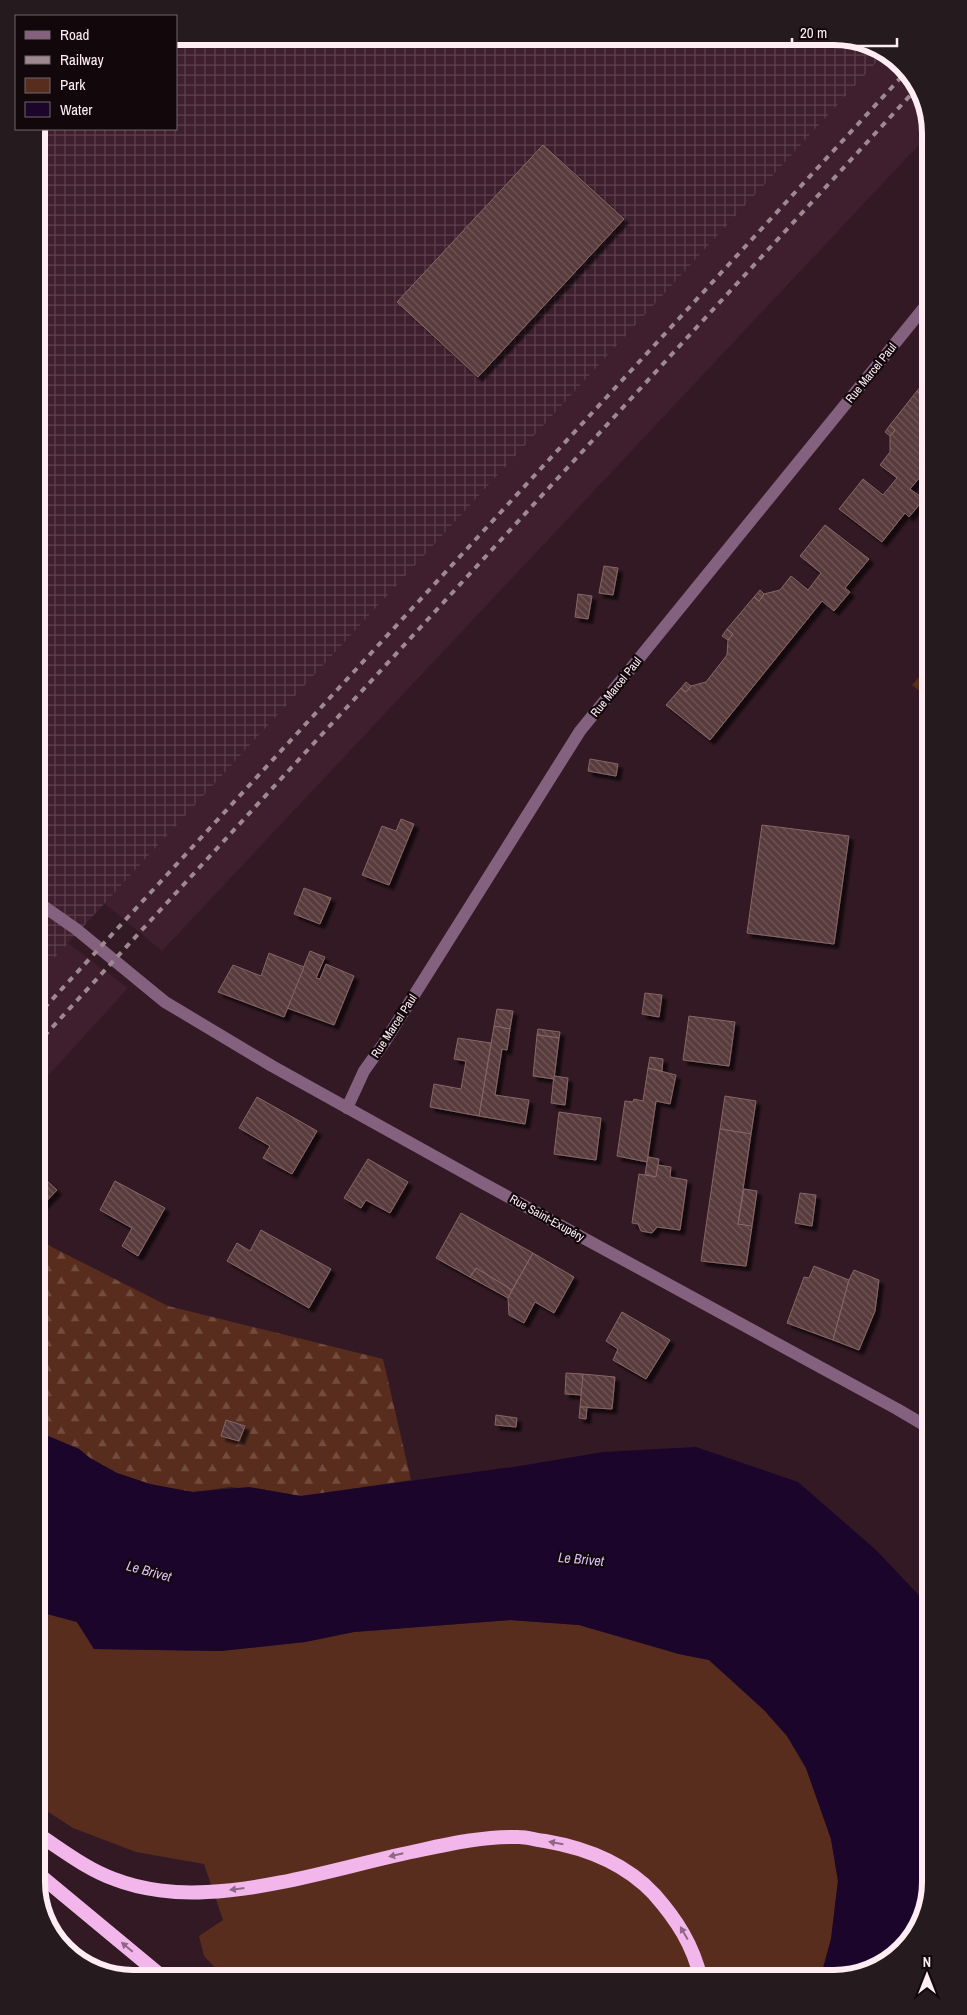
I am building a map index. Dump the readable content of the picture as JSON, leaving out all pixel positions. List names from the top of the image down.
{
  "streets": {
    "street": ["Rue Marcel Paul", "Rue Saint-Exupéry"]
  },
  "crossings": [
    ["Rue Marcel Paul", "Rue Saint-Exupéry"]
  ],
  "water": ["Le Brivet"],
  "legend": [
    "Road",
    "Railway",
    "Park",
    "Water"
  ],
  "scale_bar": "20 m",
  "north": "top"
}
